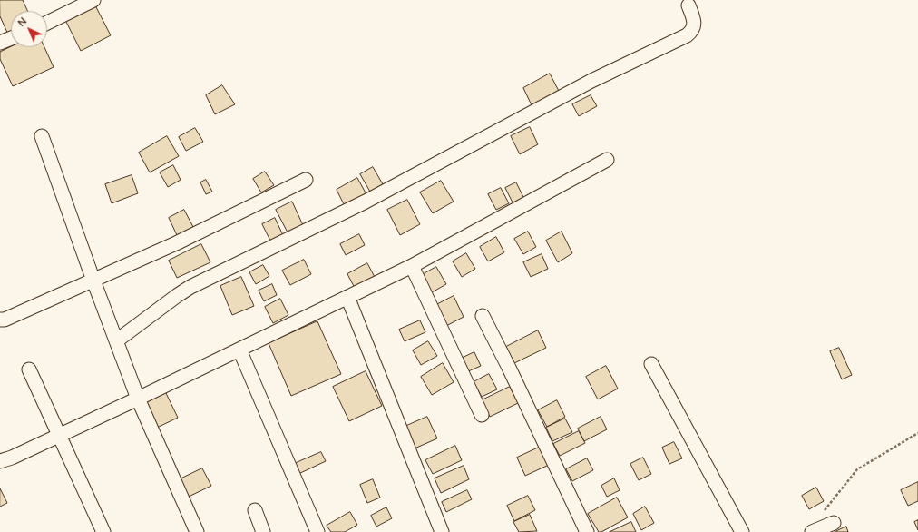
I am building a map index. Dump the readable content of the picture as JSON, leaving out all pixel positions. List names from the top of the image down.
{
  "north": "top left"
}
